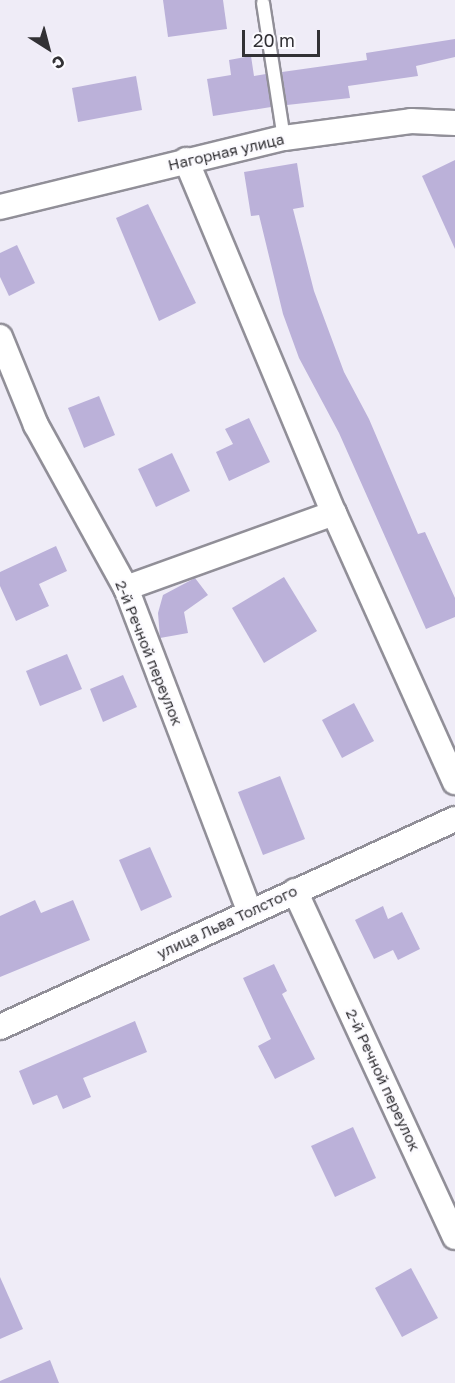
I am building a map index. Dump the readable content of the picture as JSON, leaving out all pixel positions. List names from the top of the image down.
{
  "streets": {
    "street": ["Нагорная улица", "2-й Речной переулок", "улица Льва Толстого"]
  },
  "crossings": [
    ["2-й Речной переулок", "улица Льва Толстого"]
  ],
  "scale_bar": "20 m",
  "north": "bottom right"
}
